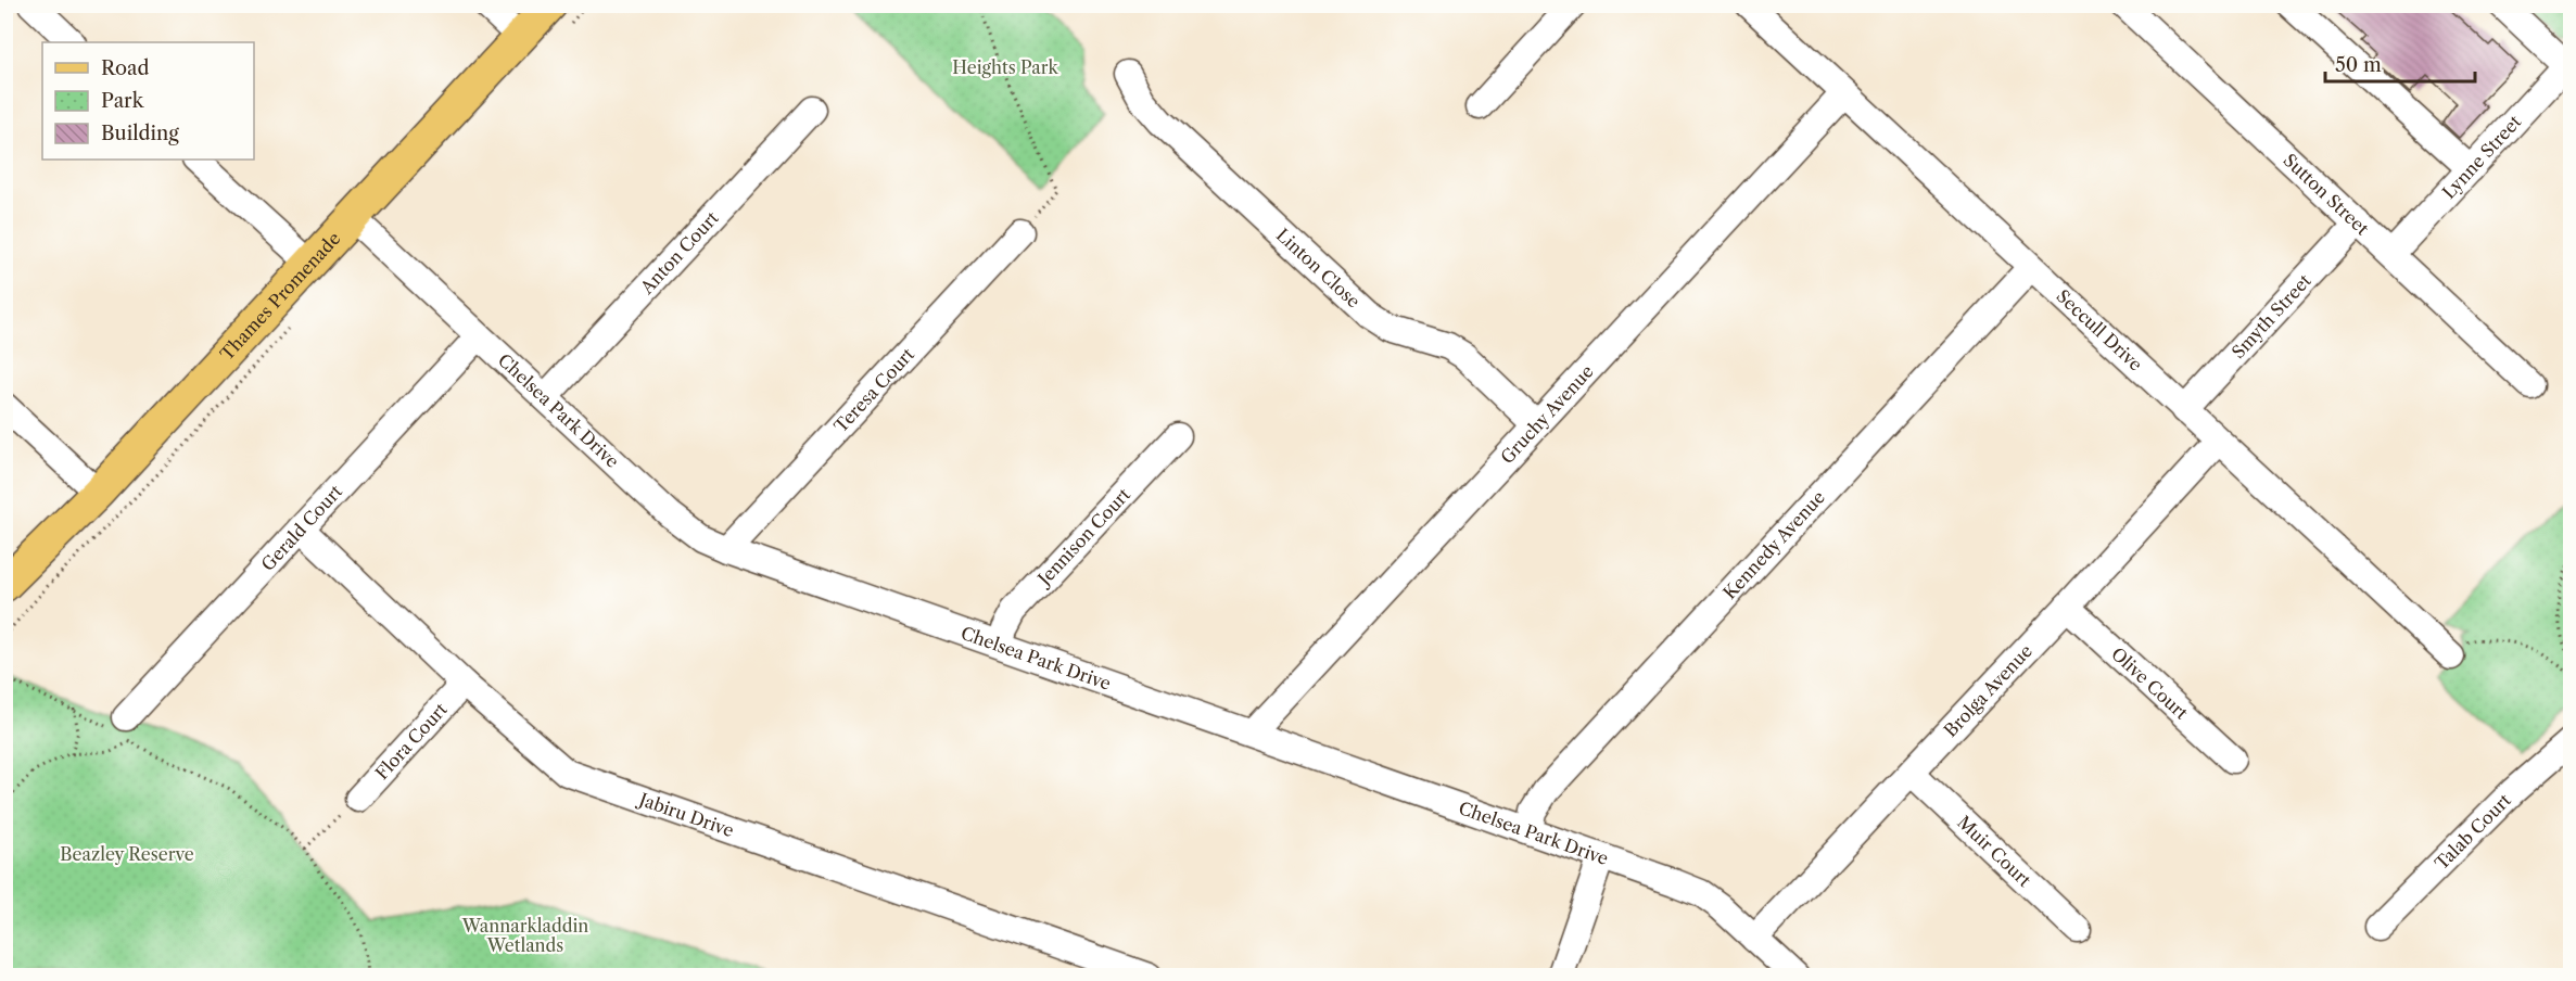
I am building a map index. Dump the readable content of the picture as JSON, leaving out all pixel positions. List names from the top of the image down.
{
  "streets": {
    "main road": ["Thames Promenade"],
    "street": [
      "Lynne Street",
      "Sutton Street",
      "Anton Court",
      "Linton Close",
      "Smyth Street",
      "Seccull Drive",
      "Teresa Court",
      "Chelsea Park Drive",
      "Gruchy Avenue",
      "Gerald Court",
      "Jennison Court",
      "Kennedy Avenue",
      "Olive Court",
      "Brolga Avenue",
      "Flora Court",
      "Jabiru Drive",
      "Talab Court",
      "Muir Court"
    ]
  },
  "crossings": [
    ["Lynne Street", "Sutton Street"],
    ["Sutton Street", "Smyth Street"],
    ["Anton Court", "Chelsea Park Drive"],
    ["Linton Close", "Gruchy Avenue"],
    ["Thames Promenade", "Chelsea Park Drive"],
    ["Smyth Street", "Seccull Drive"],
    ["Seccull Drive", "Gruchy Avenue"],
    ["Seccull Drive", "Kennedy Avenue"],
    ["Seccull Drive", "Brolga Avenue"],
    ["Teresa Court", "Chelsea Park Drive"],
    ["Chelsea Park Drive", "Gruchy Avenue"],
    ["Chelsea Park Drive", "Gerald Court"],
    ["Chelsea Park Drive", "Jennison Court"],
    ["Chelsea Park Drive", "Kennedy Avenue"],
    ["Chelsea Park Drive", "Brolga Avenue"],
    ["Gerald Court", "Jabiru Drive"],
    ["Olive Court", "Brolga Avenue"],
    ["Brolga Avenue", "Muir Court"],
    ["Flora Court", "Jabiru Drive"]
  ],
  "parks": ["Heights Park", "Beazley Reserve", "Wannarkladdin Wetlands"],
  "legend": ["Road", "Park", "Building"],
  "scale_bar": "50 m"
}
